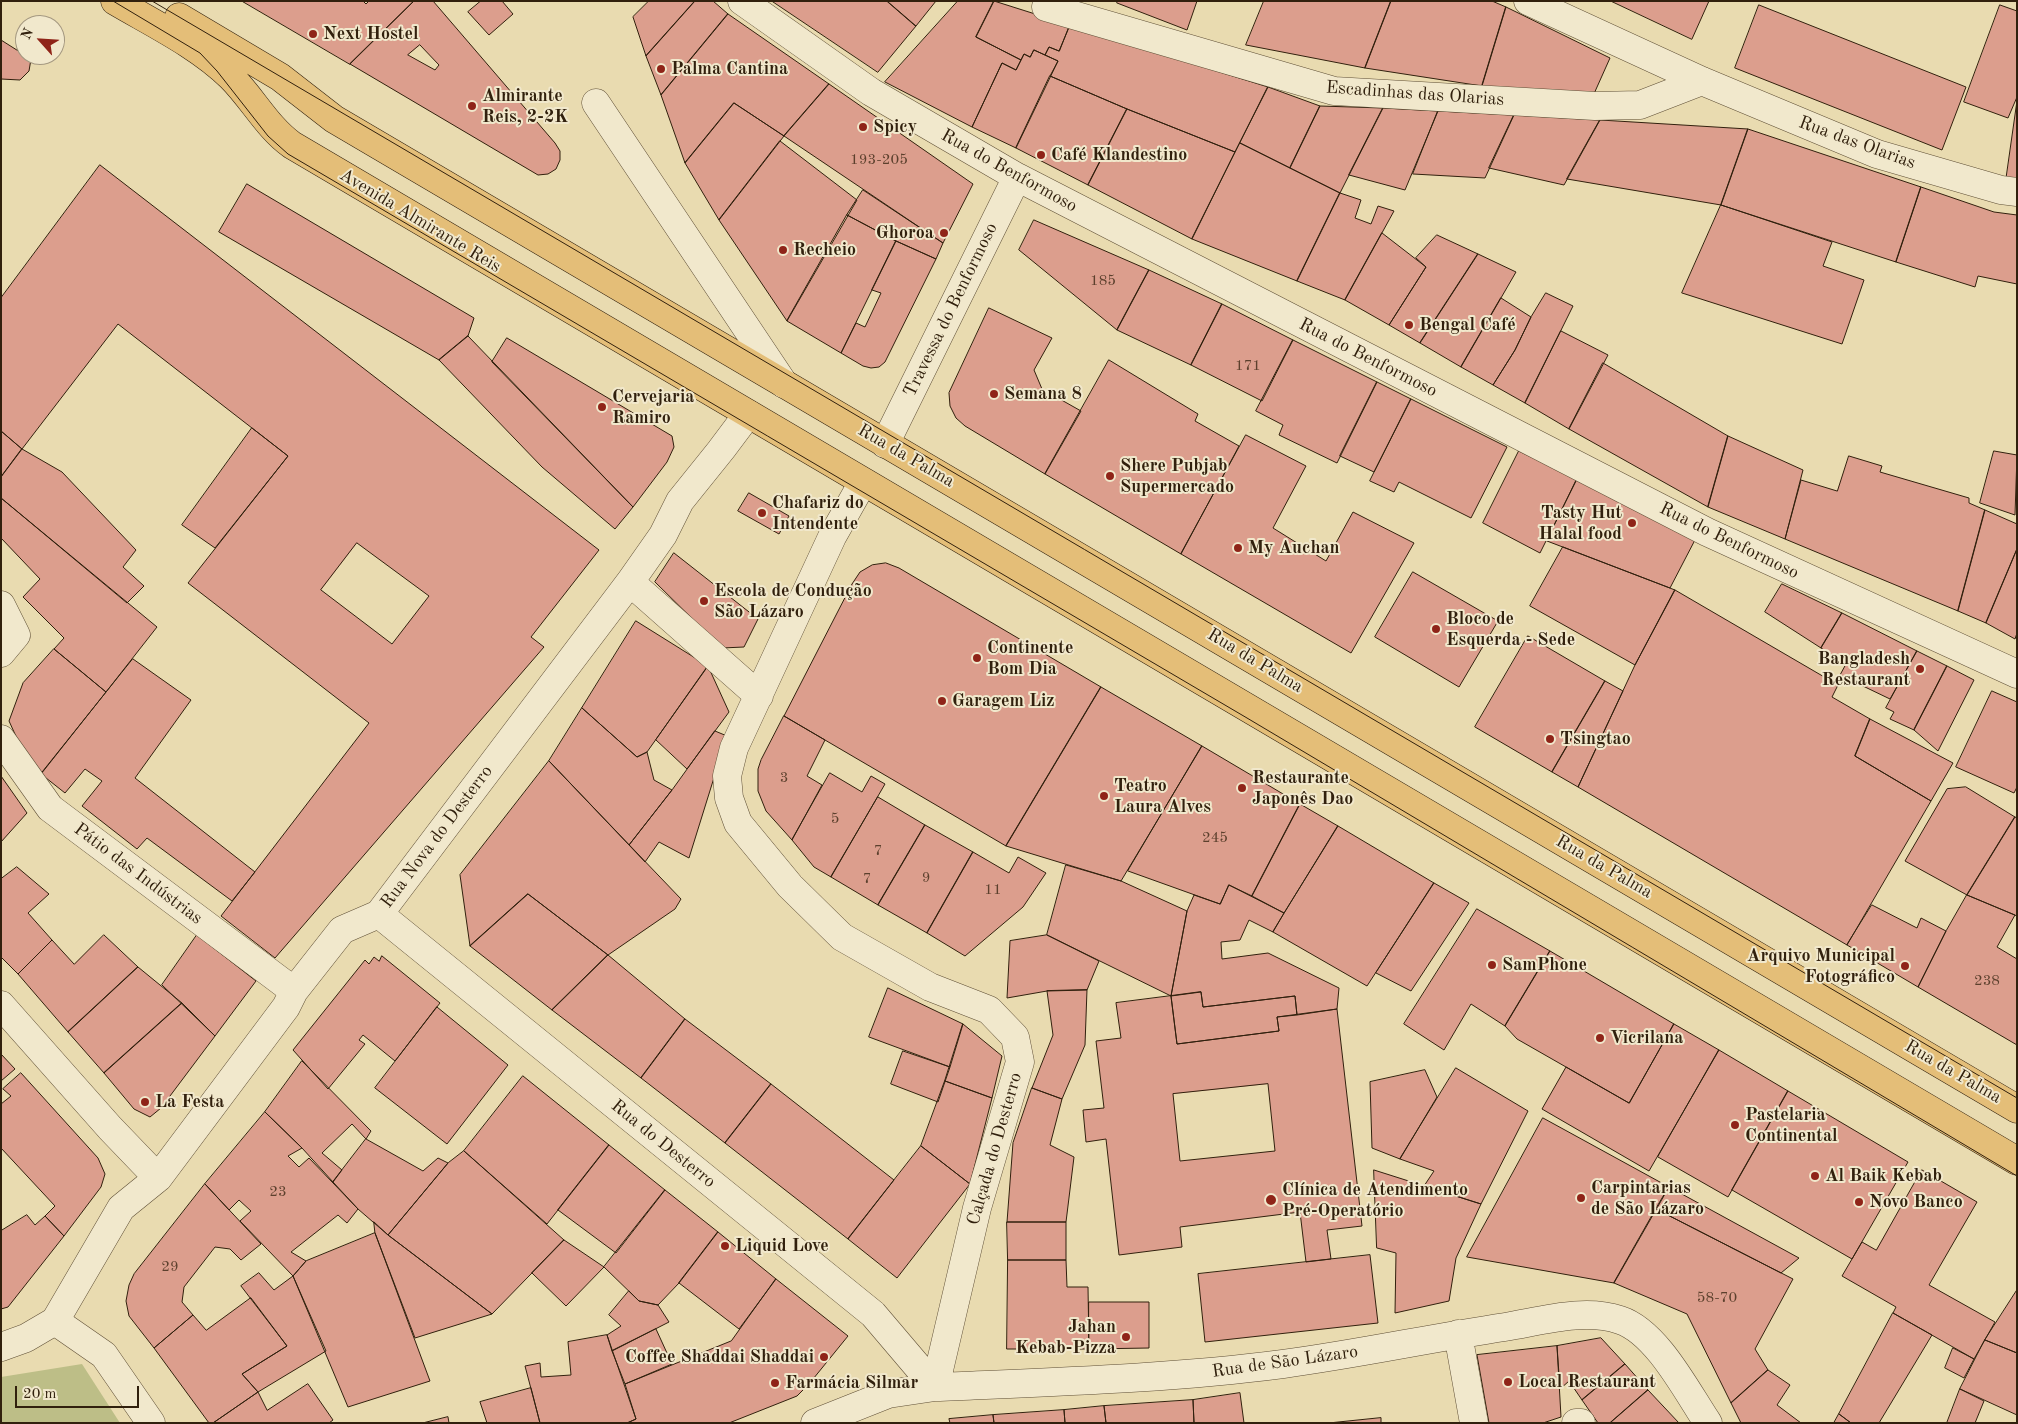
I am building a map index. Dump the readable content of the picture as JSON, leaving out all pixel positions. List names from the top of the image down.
{
  "streets": {
    "main road": ["Avenida Almirante Reis", "Rua da Palma"],
    "street": [
      "Escadinhas das Olarias",
      "Rua das Olarias",
      "Rua do Benformoso",
      "Travessa do Benformoso",
      "Rua Nova do Desterro",
      "Pátio das Indústrias",
      "Rua do Desterro",
      "Calçada do Desterro",
      "Rua de São Lázaro"
    ]
  },
  "crossings": [
    ["Escadinhas das Olarias", "Rua das Olarias"],
    ["Rua do Benformoso", "Travessa do Benformoso"],
    ["Avenida Almirante Reis", "Rua Nova do Desterro"],
    ["Travessa do Benformoso", "Rua da Palma"],
    ["Rua Nova do Desterro", "Pátio das Indústrias"],
    ["Rua Nova do Desterro", "Rua do Desterro"],
    ["Rua do Desterro", "Calçada do Desterro"],
    ["Rua do Desterro", "Rua de São Lázaro"],
    ["Calçada do Desterro", "Rua de São Lázaro"]
  ],
  "places": [
    "Next Hostel",
    "Palma Cantina",
    "Almirante Reis, 2-2K",
    "Spicy",
    "Café Klandestino",
    "Ghoroa",
    "Recheio",
    "Bengal Café",
    "Semana 8",
    "Cervejaria Ramiro",
    "Shere Pubjab Supermercado",
    "Chafariz do Intendente",
    "Tasty Hut Halal food",
    "My Auchan",
    "Escola de Condução São Lázaro",
    "Bloco de Esquerda - Sede",
    "Continente Bom Dia",
    "Bangladesh Restaurant",
    "Garagem Liz",
    "Tsingtao",
    "Restaurante Japonês Dao",
    "Teatro Laura Alves",
    "SamPhone",
    "Arquivo Municipal Fotográfico",
    "Vicrilana",
    "La Festa",
    "Pastelaria Continental",
    "Al Baik Kebab",
    "Carpintarias de São Lázaro",
    "Clínica de Atendimento Pré-Operatório",
    "Novo Banco",
    "Liquid Love",
    "Jahan Kebab-Pizza",
    "Coffee Shaddai Shaddai",
    "Local Restaurant",
    "Farmácia Silmar"
  ],
  "house_numbers": [
    "193-205",
    "185",
    "171",
    "3",
    "5",
    "245",
    "7",
    "9",
    "7",
    "11",
    "238",
    "23",
    "29",
    "58-70"
  ],
  "scale_bar": "20 m",
  "north": "top left"
}
